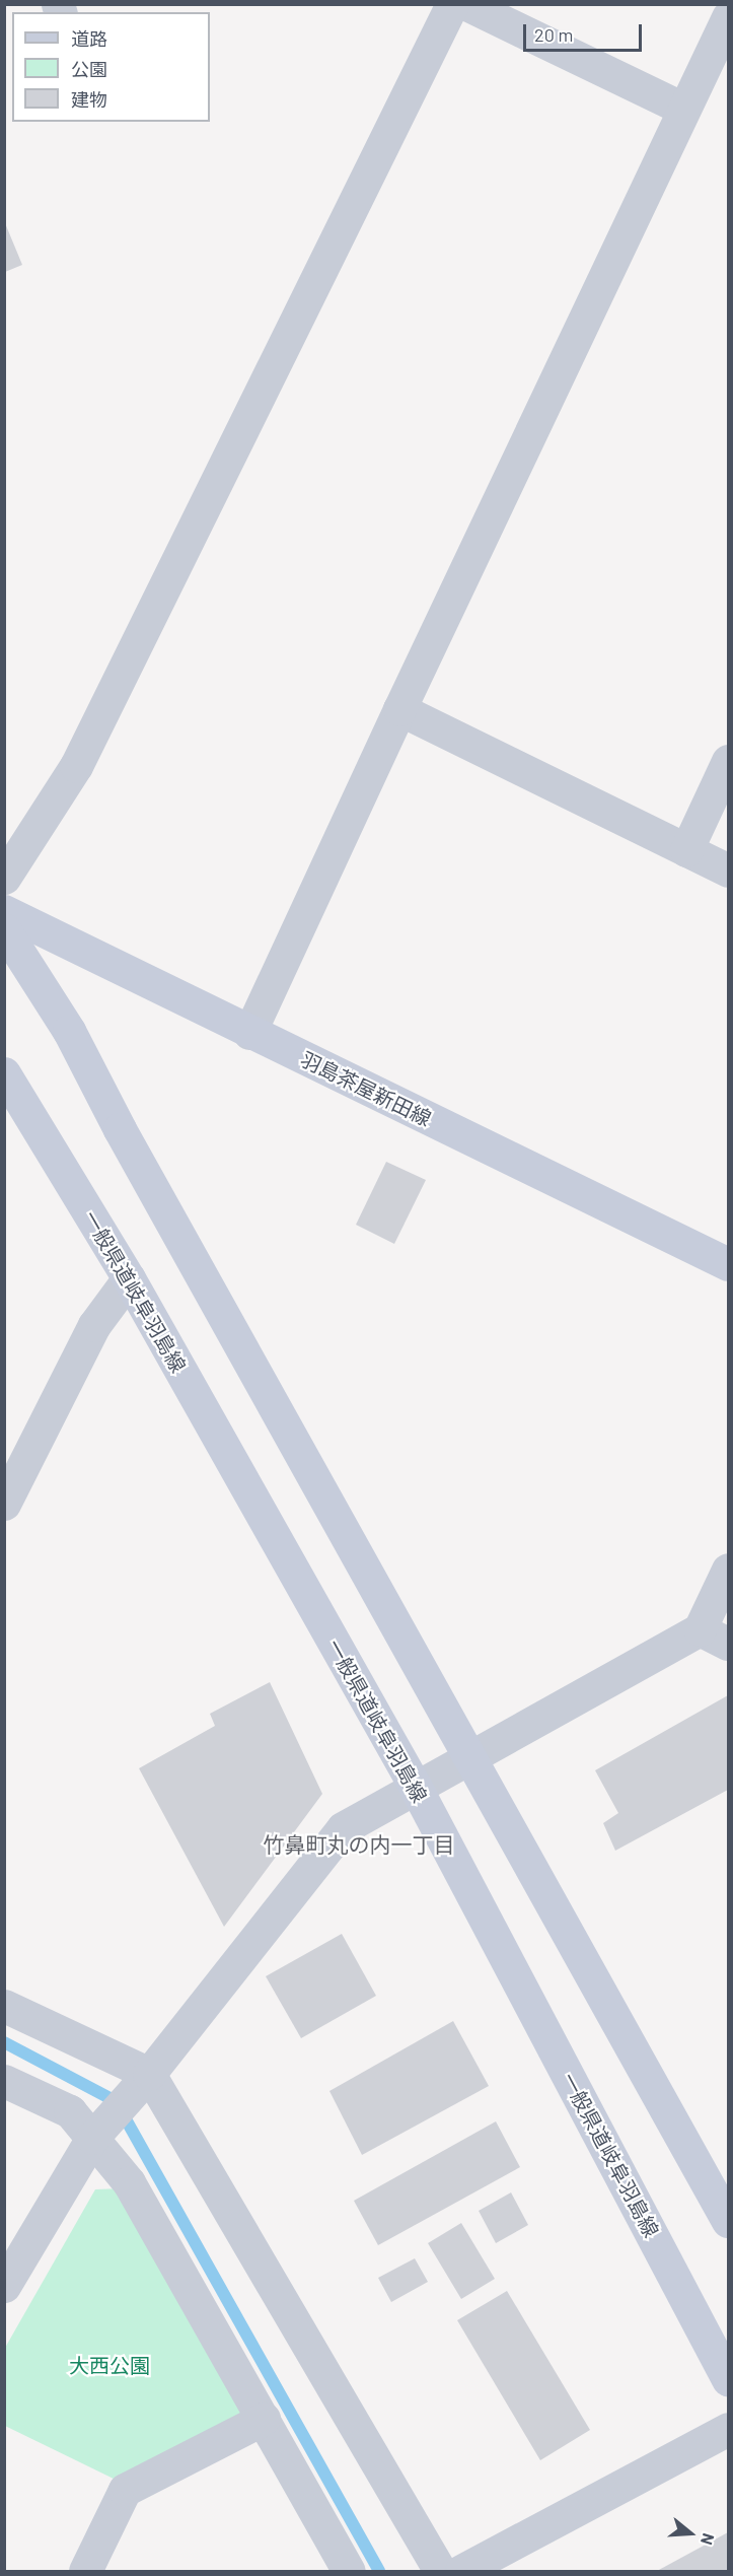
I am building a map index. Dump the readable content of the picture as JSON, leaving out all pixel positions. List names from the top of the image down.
{
  "streets": {
    "main road": ["羽島茶屋新田線", "一般県道岐阜羽島線"]
  },
  "districts": ["竹鼻町丸の内一丁目"],
  "parks": ["大西公園"],
  "legend": ["道路", "公園", "建物"],
  "scale_bar": "20 m",
  "north": "right"
}
